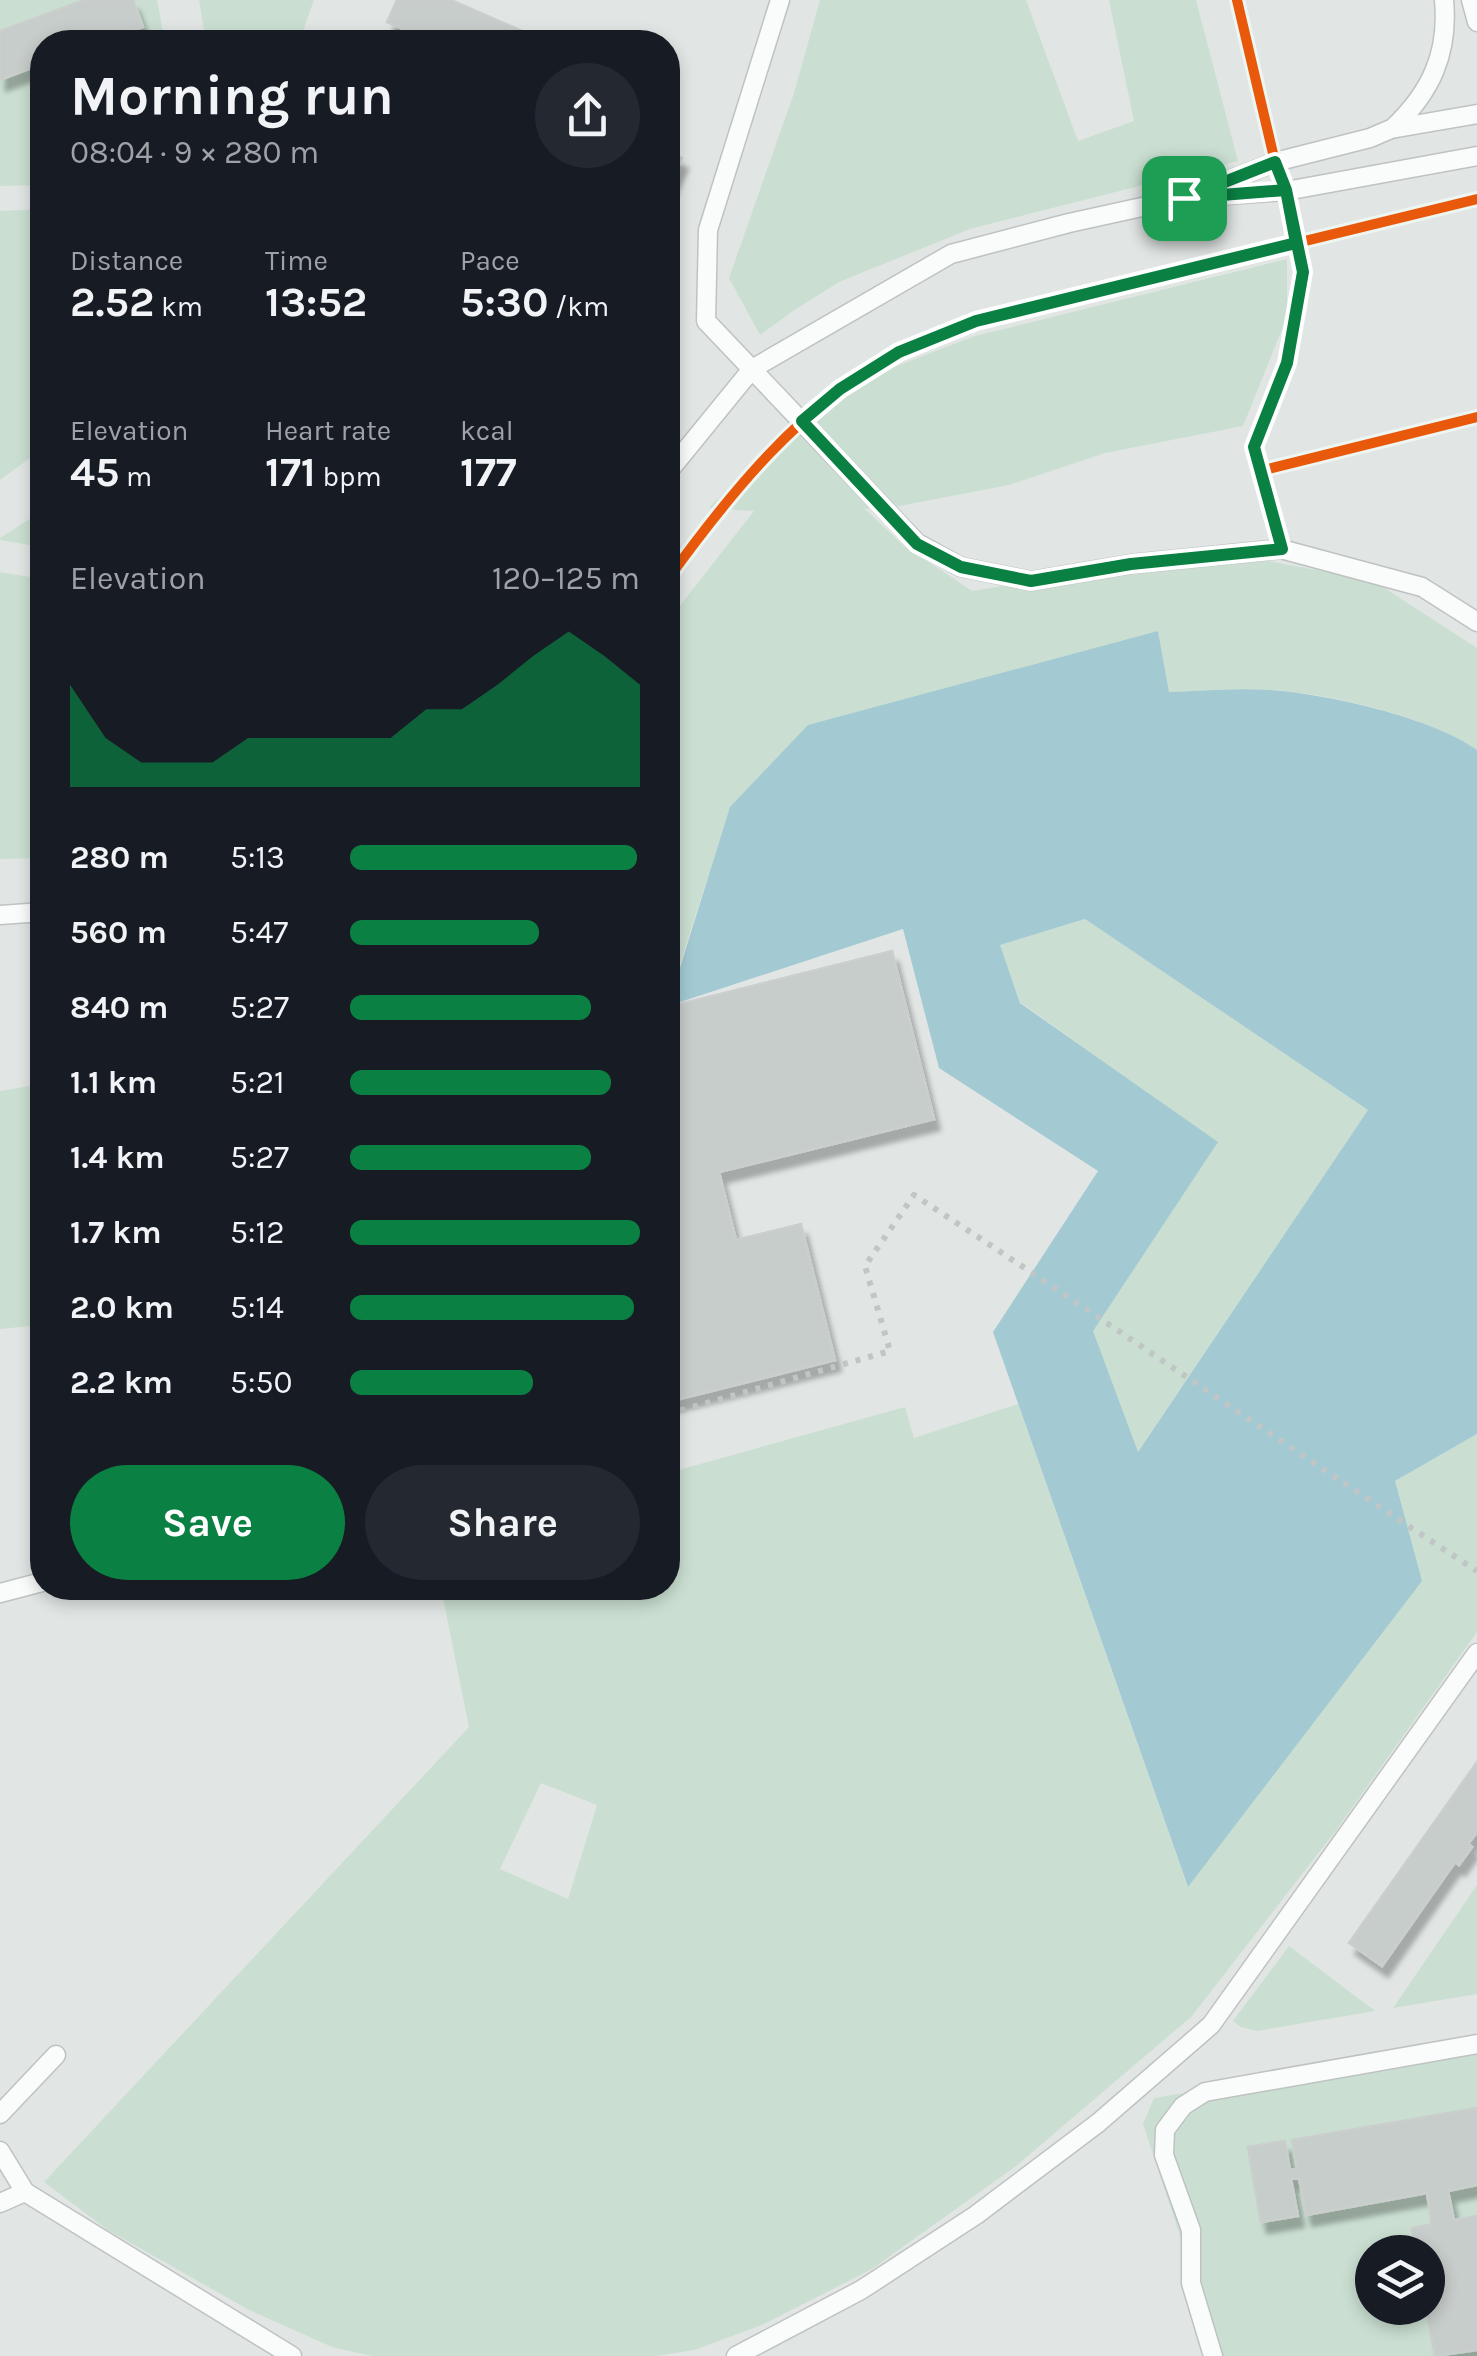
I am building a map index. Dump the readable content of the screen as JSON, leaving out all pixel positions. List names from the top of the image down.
{
  "page": {
    "heading": ["Morning run", "08:04 · 9 × 280 m"],
    "stats": [
      ["Distance", "2.52 km"],
      ["Time", "13:52"],
      ["Pace", "5:30 /km"],
      ["Elevation", "45 m"],
      ["Heart rate", "171 bpm"],
      ["kcal", "177"]
    ],
    "chart": ["Elevation", "120–125 m"],
    "list": [
      {
        "name": "280 m",
        "note": "5:13"
      },
      {
        "name": "560 m",
        "note": "5:47"
      },
      {
        "name": "840 m",
        "note": "5:27"
      },
      {
        "name": "1.1 km",
        "note": "5:21"
      },
      {
        "name": "1.4 km",
        "note": "5:27"
      },
      {
        "name": "1.7 km",
        "note": "5:12"
      },
      {
        "name": "2.0 km",
        "note": "5:14"
      },
      {
        "name": "2.2 km",
        "note": "5:50"
      }
    ],
    "buttons": ["Save", "Share"]
  }
}
